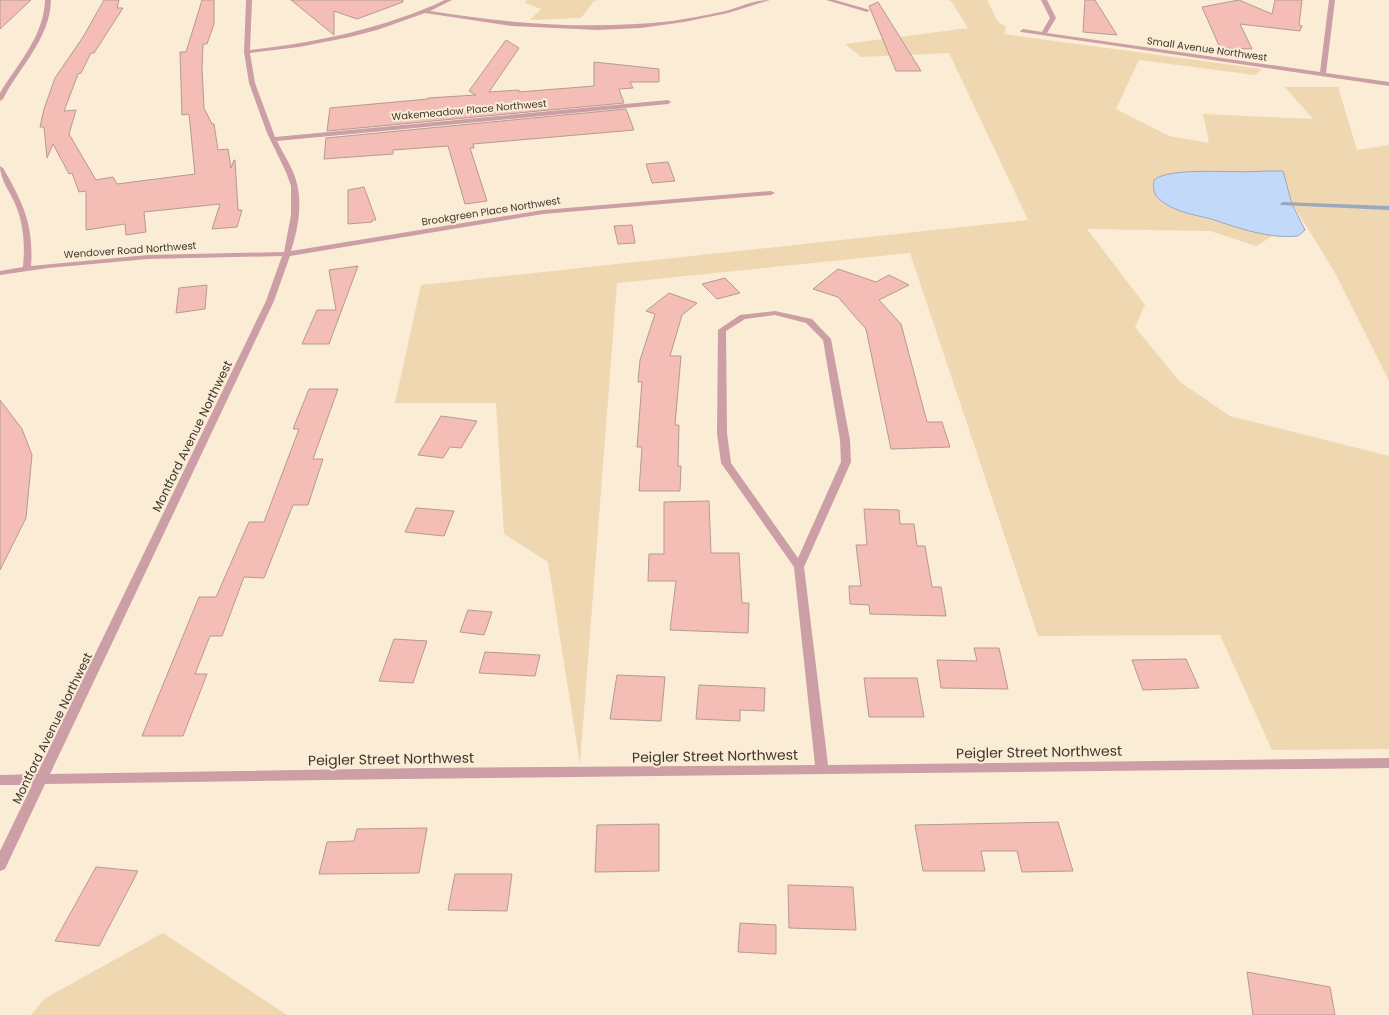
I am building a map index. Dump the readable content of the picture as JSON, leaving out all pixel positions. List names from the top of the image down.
{
  "streets": {
    "street": [
      "Small Avenue Northwest",
      "Wakemeadow Place Northwest",
      "Brookgreen Place Northwest",
      "Wendover Road Northwest",
      "Montford Avenue Northwest",
      "Peigler Street Northwest"
    ]
  },
  "crossings": [
    ["Wakemeadow Place Northwest", "Montford Avenue Northwest"],
    ["Brookgreen Place Northwest", "Wendover Road Northwest"],
    ["Brookgreen Place Northwest", "Montford Avenue Northwest"],
    ["Wendover Road Northwest", "Montford Avenue Northwest"],
    ["Montford Avenue Northwest", "Peigler Street Northwest"]
  ]
}
